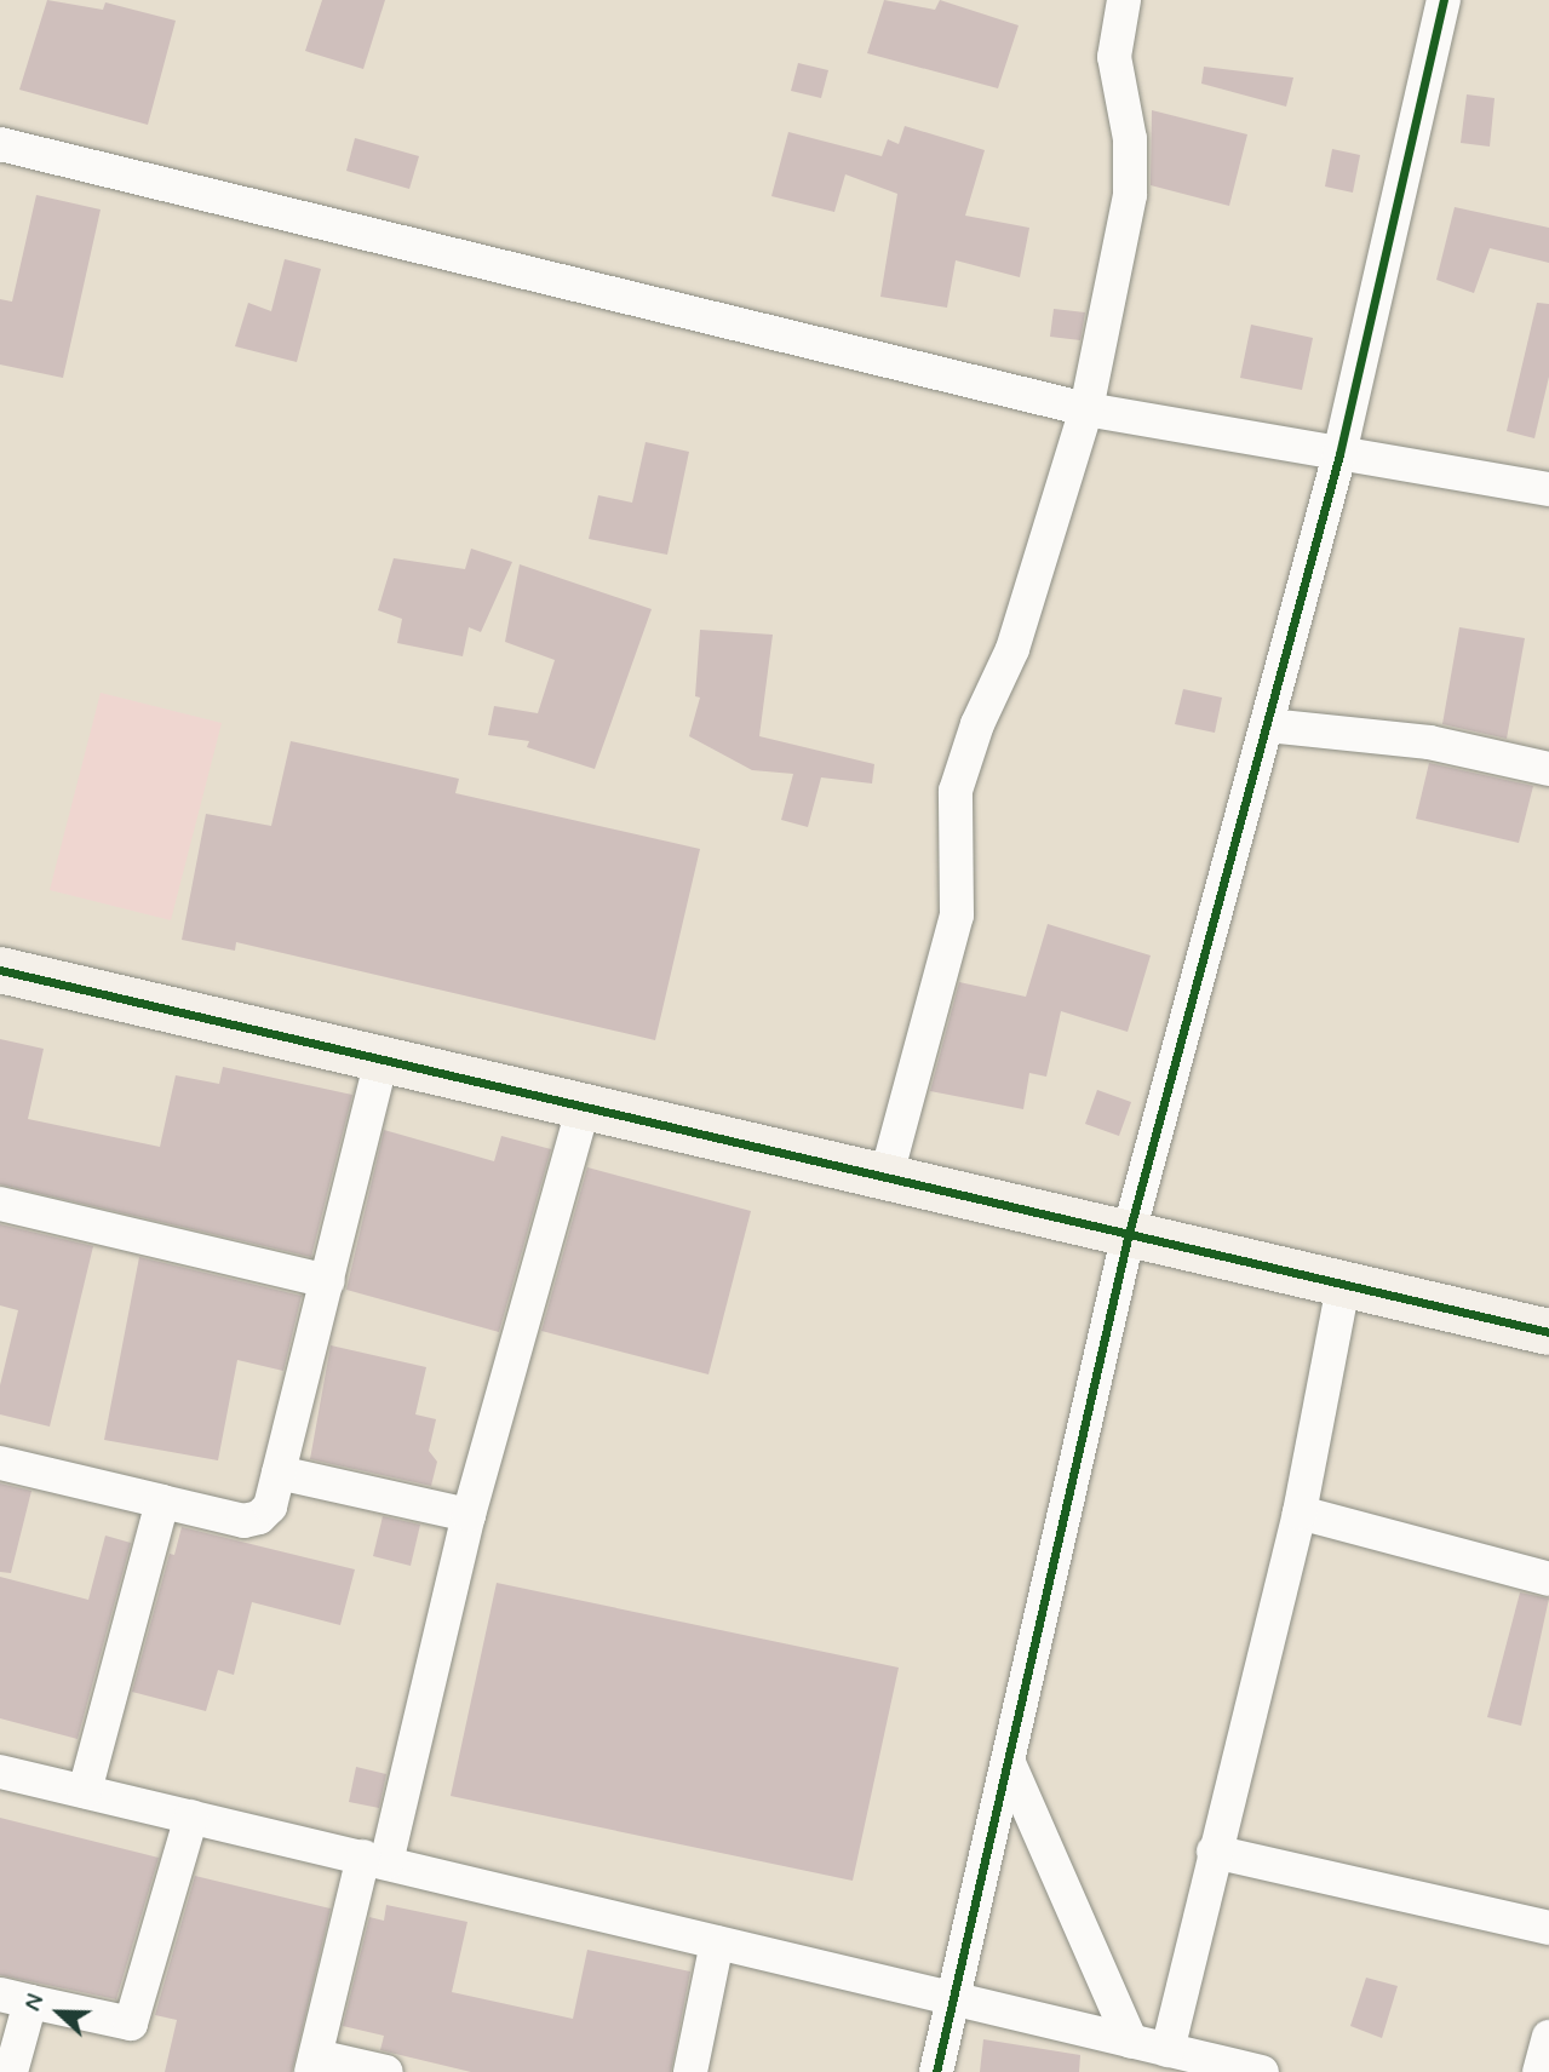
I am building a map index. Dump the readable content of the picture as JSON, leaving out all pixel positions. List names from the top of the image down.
{
  "north": "left"
}
